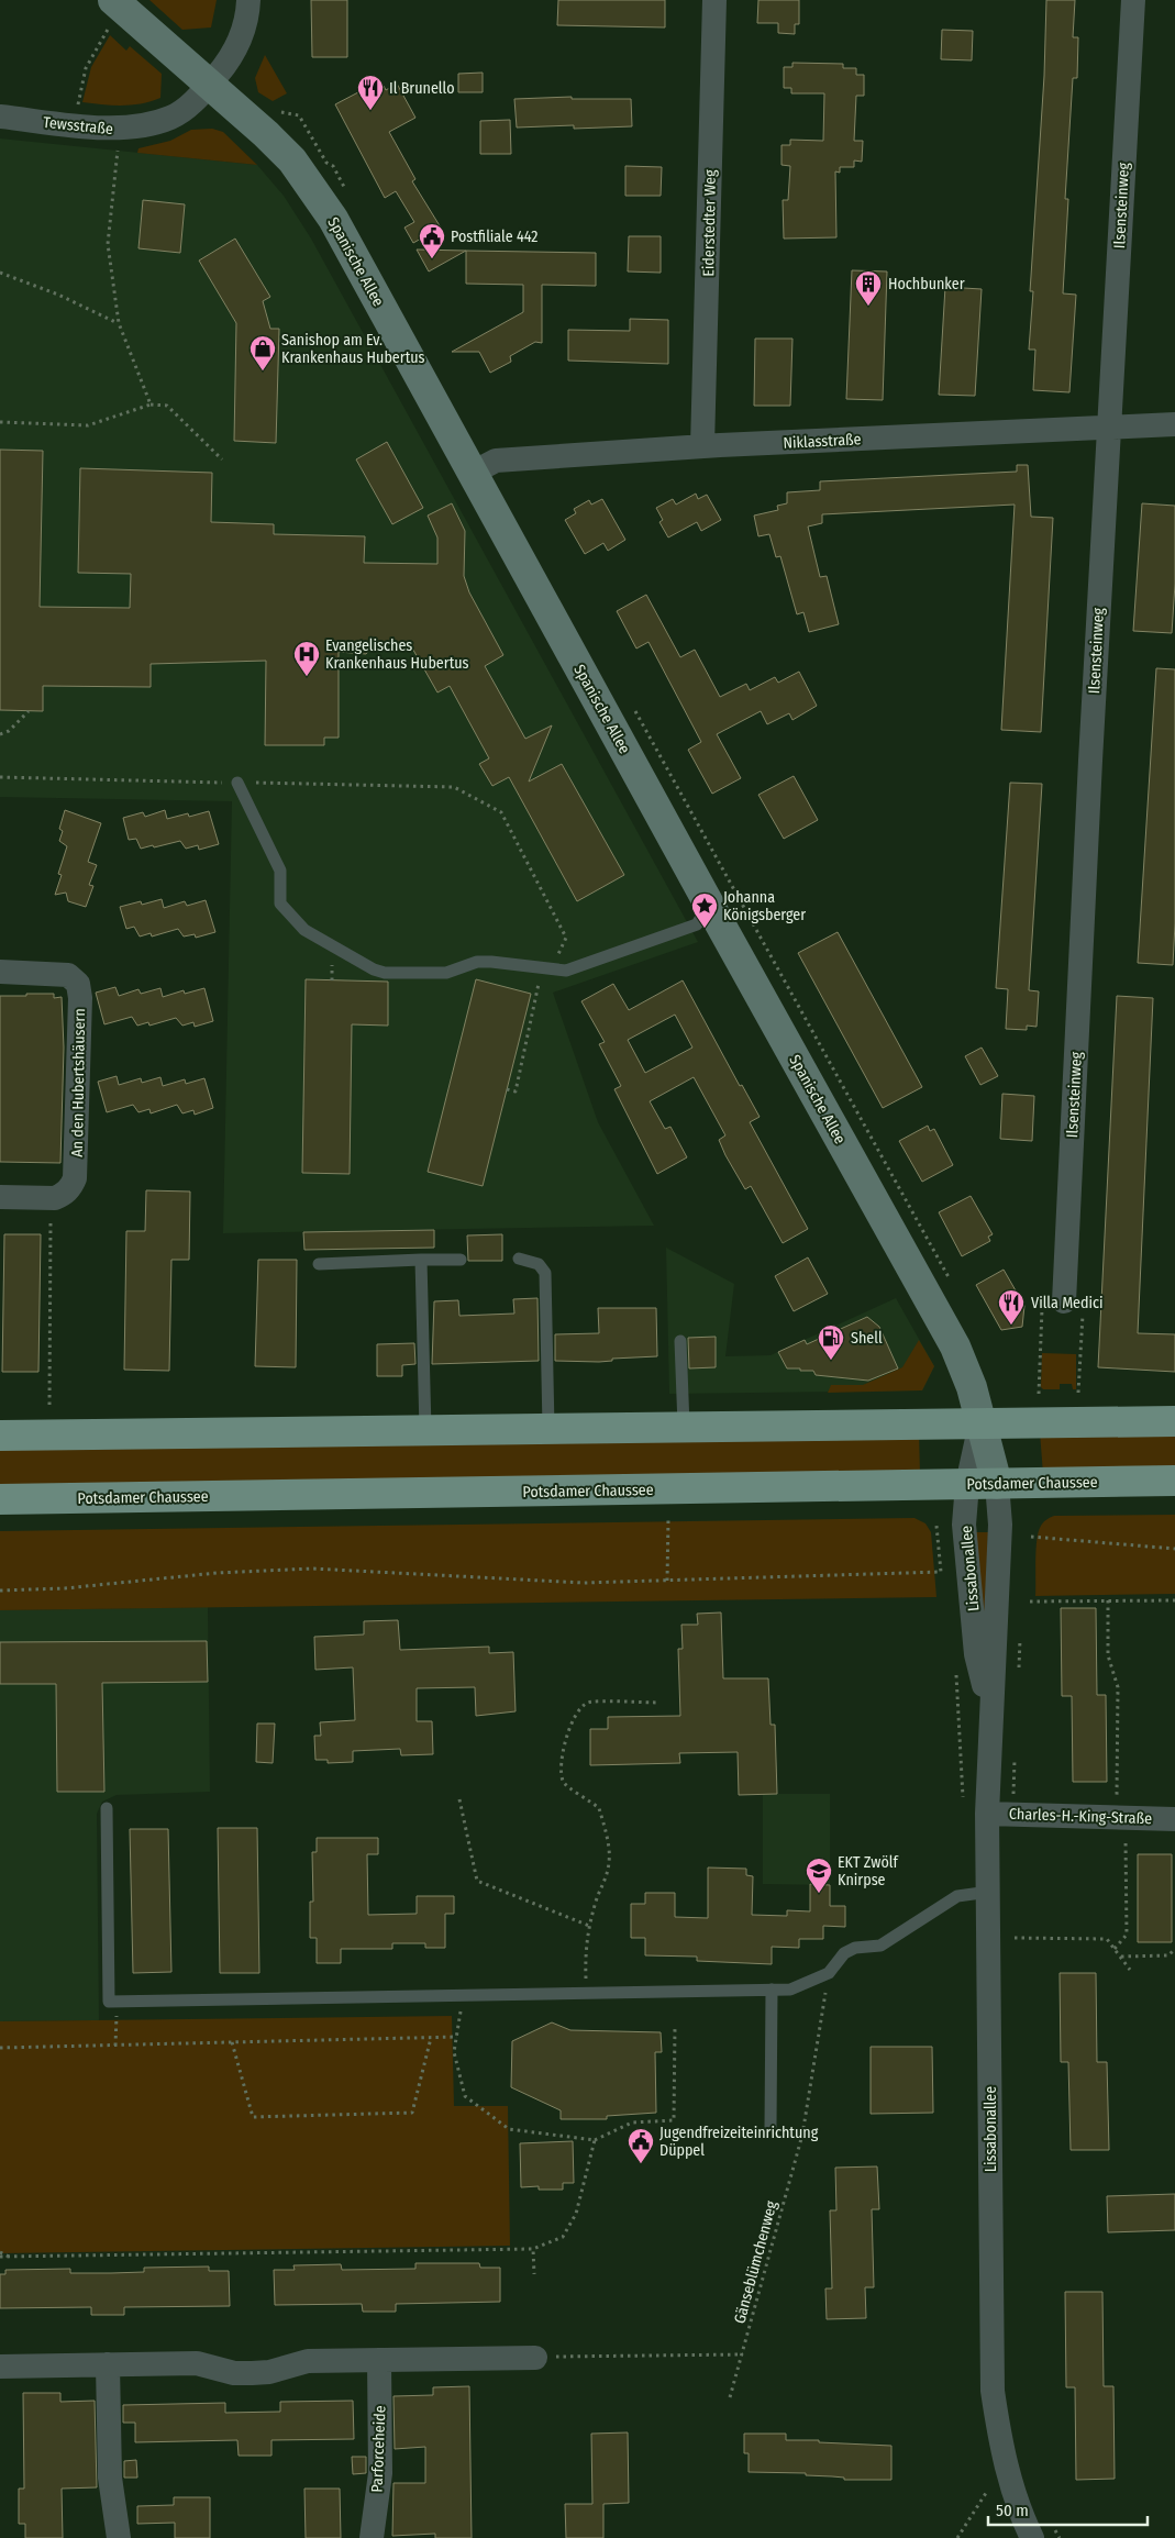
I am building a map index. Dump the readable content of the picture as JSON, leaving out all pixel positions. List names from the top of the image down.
{
  "streets": {
    "main road": ["Spanische Allee", "Potsdamer Chaussee"],
    "street": [
      "Tewsstraße",
      "Ilsensteinweg",
      "Eiderstedter Weg",
      "Niklasstraße",
      "An den Hubertshäusern",
      "Lissabonallee",
      "Charles-H.-King-Straße",
      "Parforceheide"
    ],
    "path": ["Gänseblümchenweg"]
  },
  "crossings": [
    ["Tewsstraße", "Spanische Allee"],
    ["Ilsensteinweg", "Niklasstraße"],
    ["Eiderstedter Weg", "Niklasstraße"],
    ["Spanische Allee", "Niklasstraße"],
    ["Spanische Allee", "Potsdamer Chaussee"],
    ["Spanische Allee", "Lissabonallee"],
    ["Potsdamer Chaussee", "Lissabonallee"],
    ["Lissabonallee", "Charles-H.-King-Straße"]
  ],
  "places": {
    "restaurant": ["Il Brunello", "Villa Medici"],
    "public building": ["Postfiliale 442", "Jugendfreizeiteinrichtung Düppel"],
    "building": ["Hochbunker"],
    "shop": ["Sanishop am Ev. Krankenhaus Hubertus"],
    "hospital": ["Evangelisches Krankenhaus Hubertus"],
    "place": ["Johanna Königsberger"],
    "fuel station": ["Shell"],
    "school or university": ["EKT Zwölf Knirpse"]
  },
  "scale_bar": "50 m"
}
